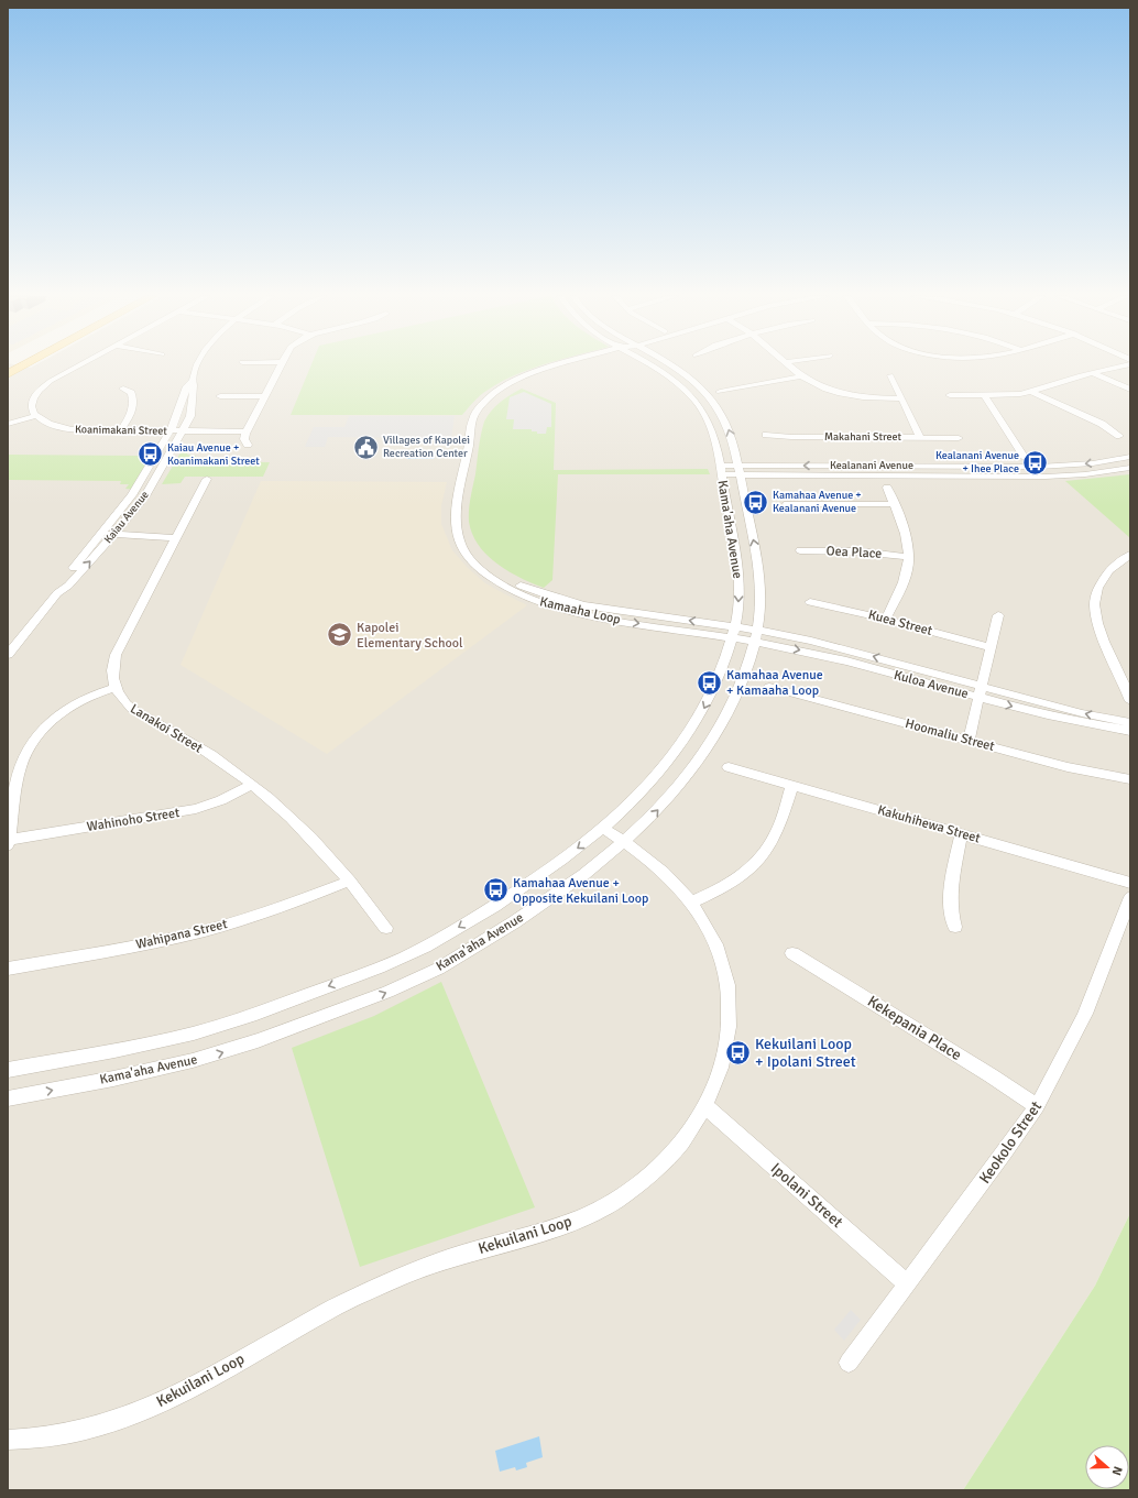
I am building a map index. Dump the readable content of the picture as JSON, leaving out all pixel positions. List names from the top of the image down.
{
  "streets": {
    "street": [
      "Koanimakani Street",
      "Makahani Street",
      "Kealanani Avenue",
      "Kaiau Avenue",
      "Kama'aha Avenue",
      "Oea Place",
      "Kamaaha Loop",
      "Kuea Street",
      "Kuloa Avenue",
      "Lanakoi Street",
      "Hoomaliu Street",
      "Wahinoho Street",
      "Kakuhihewa Street",
      "Wahipana Street",
      "Kekepania Place",
      "Keokolo Street",
      "Ipolani Street",
      "Kekuilani Loop"
    ]
  },
  "crossings": [
    ["Koanimakani Street", "Kaiau Avenue"],
    ["Kealanani Avenue", "Kama'aha Avenue"],
    ["Kama'aha Avenue", "Kamaaha Loop"],
    ["Kama'aha Avenue", "Kuloa Avenue"],
    ["Kama'aha Avenue", "Kekuilani Loop"],
    ["Kamaaha Loop", "Kuloa Avenue"],
    ["Lanakoi Street", "Wahinoho Street"],
    ["Lanakoi Street", "Wahipana Street"],
    ["Kekepania Place", "Keokolo Street"],
    ["Keokolo Street", "Ipolani Street"],
    ["Ipolani Street", "Kekuilani Loop"]
  ],
  "places": {
    "public building": ["Villages of Kapolei Recreation Center"],
    "bus stop": [
      "Kaiau Avenue + Koanimakani Street",
      "Kealanani Avenue + Ihee Place",
      "Kamahaa Avenue + Kealanani Avenue",
      "Kamahaa Avenue + Kamaaha Loop",
      "Kamahaa Avenue + Opposite Kekuilani Loop",
      "Kekuilani Loop + Ipolani Street"
    ],
    "school or university": ["Kapolei Elementary School"]
  },
  "north": "right"
}
